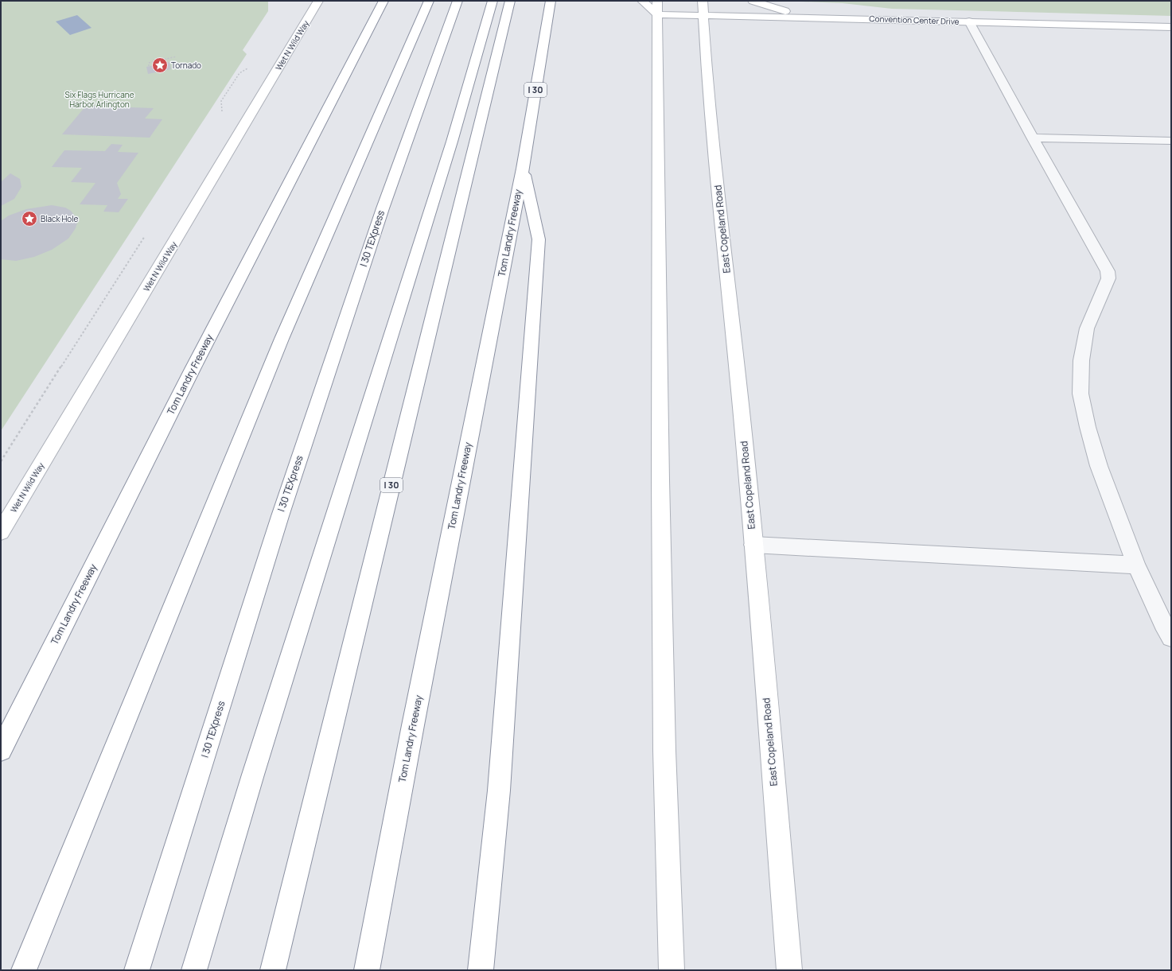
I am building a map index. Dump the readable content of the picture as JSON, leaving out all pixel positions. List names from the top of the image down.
{
  "streets": {
    "main road": [
      "Convention Center Drive",
      "Wet N Wild Way",
      "I 30",
      "East Copeland Road",
      "Tom Landry Freeway",
      "I 30 TEXpress"
    ]
  },
  "crossings": [
    ["Convention Center Drive", "East Copeland Road"]
  ],
  "parks": ["Six Flags Hurricane Harbor Arlington"],
  "places": {
    "place": ["Tornado", "Black Hole"]
  }
}
